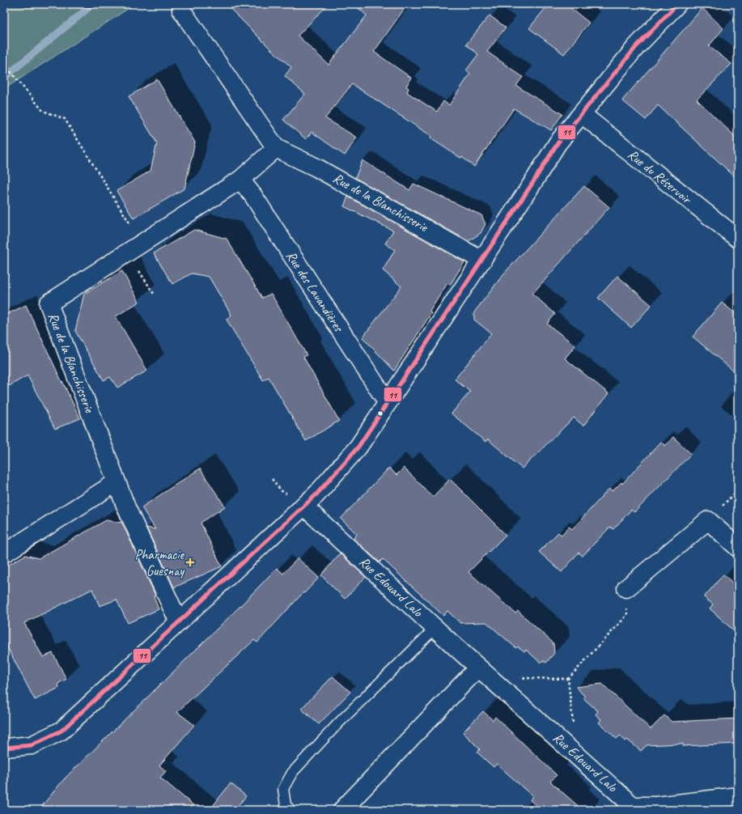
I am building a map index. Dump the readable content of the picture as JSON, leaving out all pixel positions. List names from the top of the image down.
{
  "streets": {
    "street": [
      "Rue du Réservoir",
      "Rue de la Blanchisserie",
      "Rue des Lavandières",
      "Rue Edouard Lalo"
    ]
  },
  "crossings": [
    ["Rue de la Blanchisserie", "Rue des Lavandières"]
  ],
  "places": {
    "health": ["Pharmacie Guesnay"]
  },
  "lines": ["transit line 11"]
}
